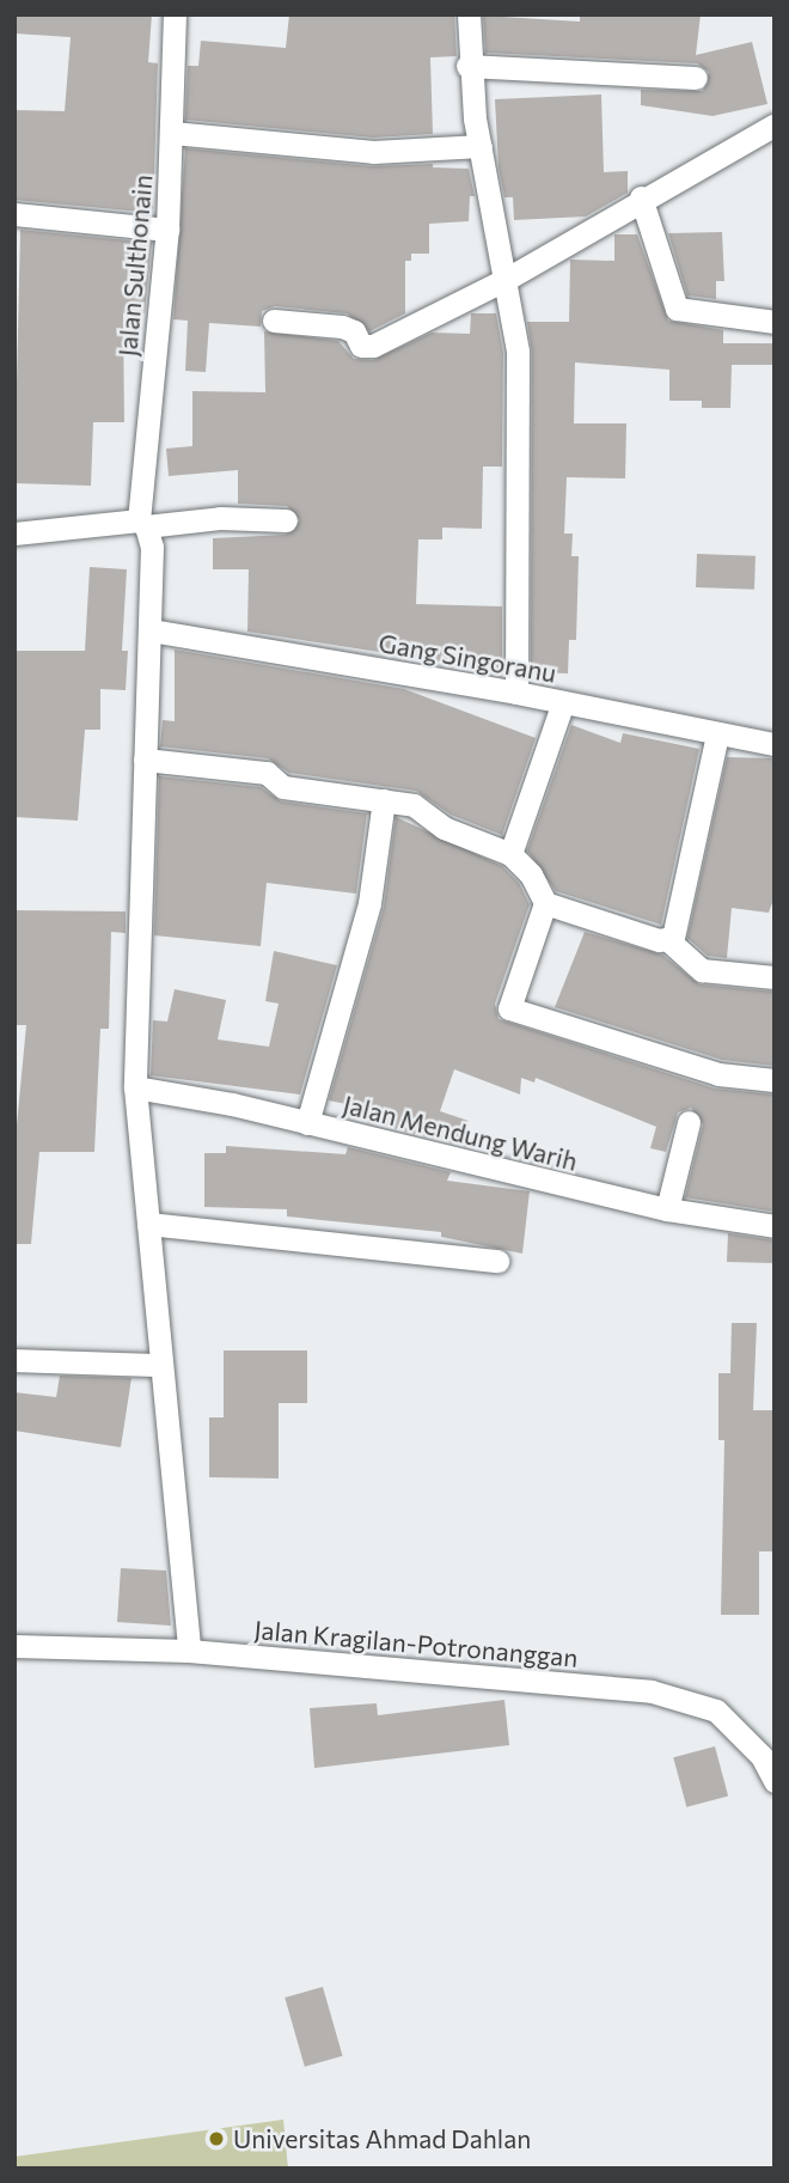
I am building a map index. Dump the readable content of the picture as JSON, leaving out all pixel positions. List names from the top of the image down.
{
  "streets": {
    "street": [
      "Jalan Sulthonain",
      "Gang Singoranu",
      "Jalan Mendung Warih",
      "Jalan Kragilan-Potronanggan"
    ]
  },
  "crossings": [
    ["Jalan Sulthonain", "Gang Singoranu"],
    ["Jalan Sulthonain", "Jalan Mendung Warih"],
    ["Jalan Sulthonain", "Jalan Kragilan-Potronanggan"]
  ],
  "places": ["Universitas Ahmad Dahlan"]
}
